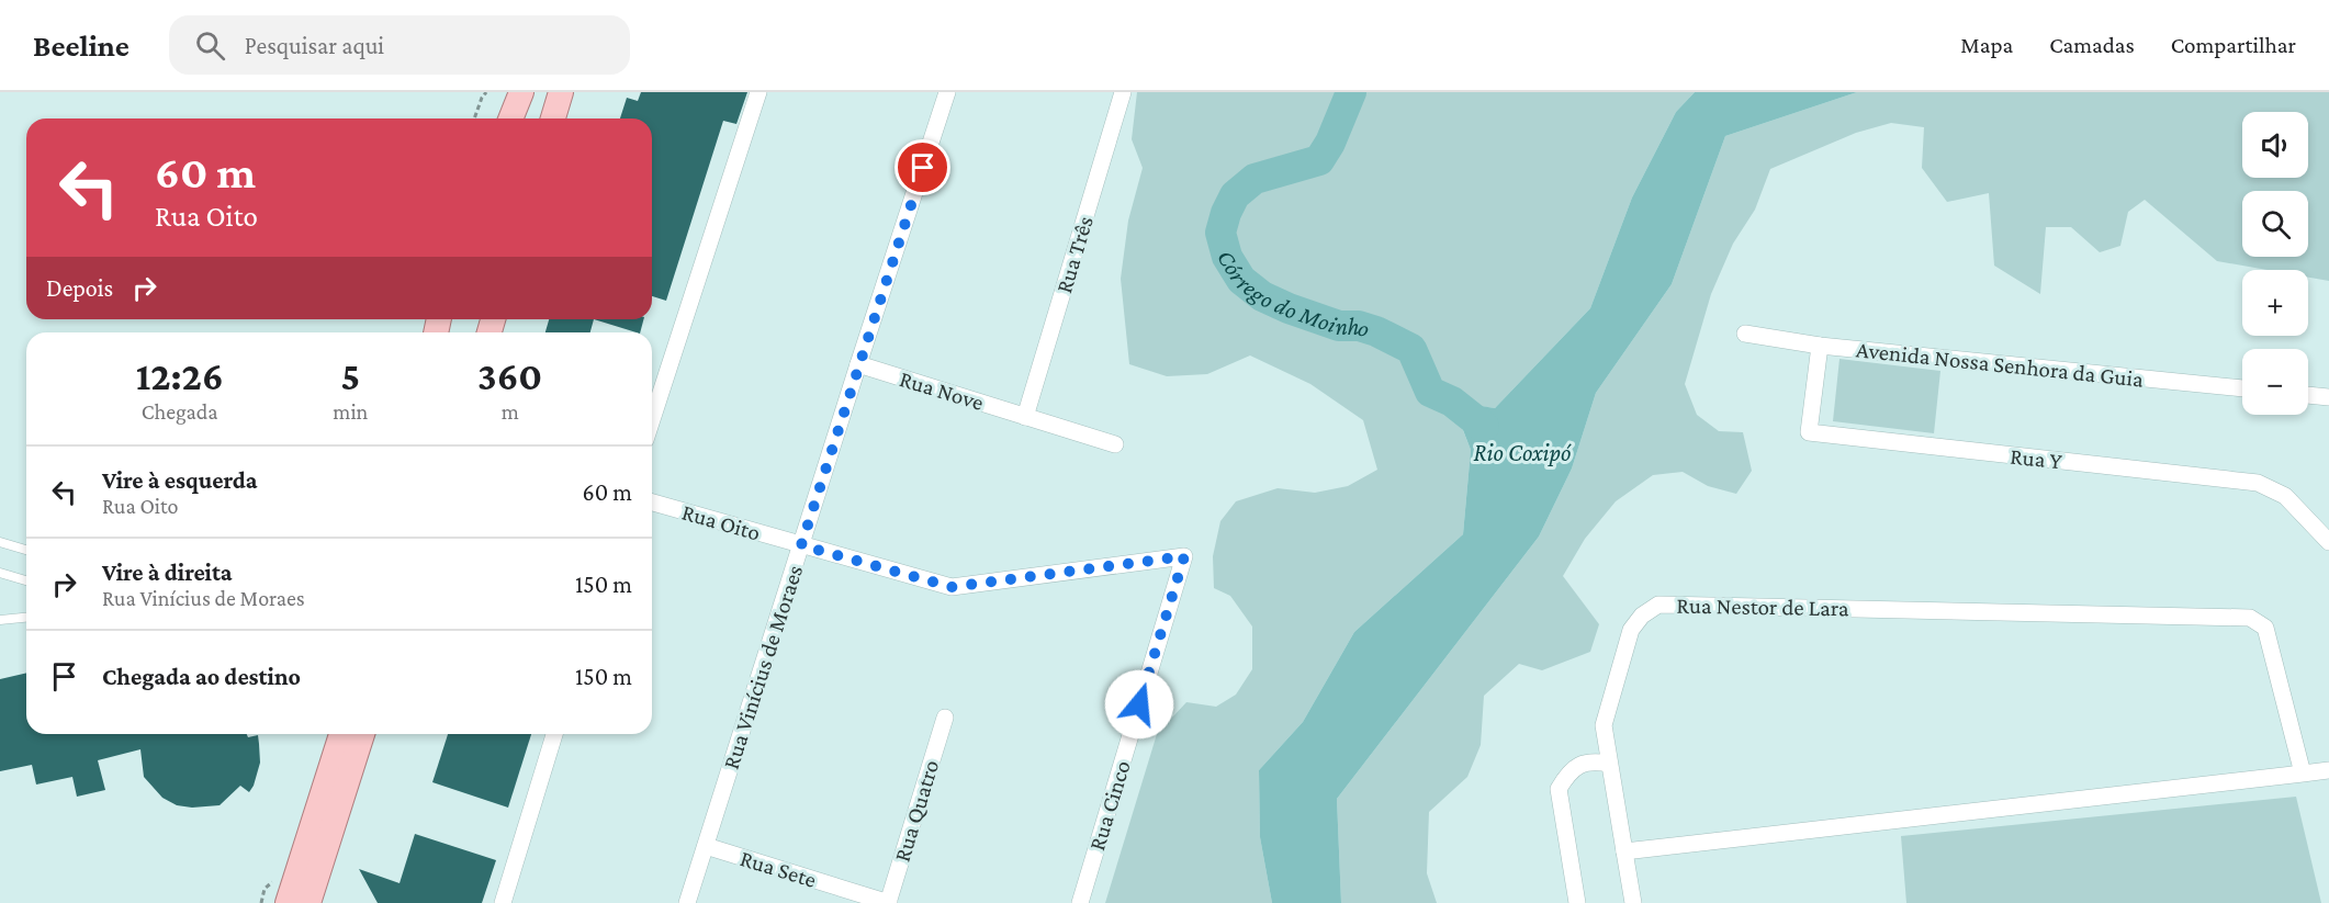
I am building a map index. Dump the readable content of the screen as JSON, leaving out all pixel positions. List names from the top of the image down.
{
  "streets": {
    "street": [
      "Rua Três",
      "Avenida Nossa Senhora da Guia",
      "Rua Nove",
      "Rua Y",
      "Rua Oito",
      "Rua Nestor de Lara",
      "Rua Vinícius de Moraes",
      "Rua Cinco",
      "Rua Quatro",
      "Rua Sete"
    ]
  },
  "crossings": [
    ["Rua Três", "Rua Nove"],
    ["Avenida Nossa Senhora da Guia", "Rua Y"],
    ["Rua Nove", "Rua Vinícius de Moraes"],
    ["Rua Oito", "Rua Vinícius de Moraes"],
    ["Rua Oito", "Rua Cinco"],
    ["Rua Vinícius de Moraes", "Rua Sete"],
    ["Rua Quatro", "Rua Sete"]
  ],
  "water": ["Córrego do Moinho", "Rio Coxipó"],
  "page": {
    "header": "Beeline",
    "search": "Pesquisar aqui",
    "nav": ["Mapa", "Camadas", "Compartilhar"],
    "map_buttons": ["+", "−"],
    "turn": ["60 m", "Rua Oito"],
    "then": "Depois",
    "eta": [
      "12:26",
      "Chegada",
      "5",
      "min",
      "360",
      "m"
    ],
    "list": [
      {
        "name": "Vire à esquerda",
        "note": "Rua Oito",
        "value": "60 m"
      },
      {
        "name": "Vire à direita",
        "note": "Rua Vinícius de Moraes",
        "value": "150 m"
      },
      {
        "name": "Chegada ao destino",
        "value": "150 m"
      }
    ]
  }
}
